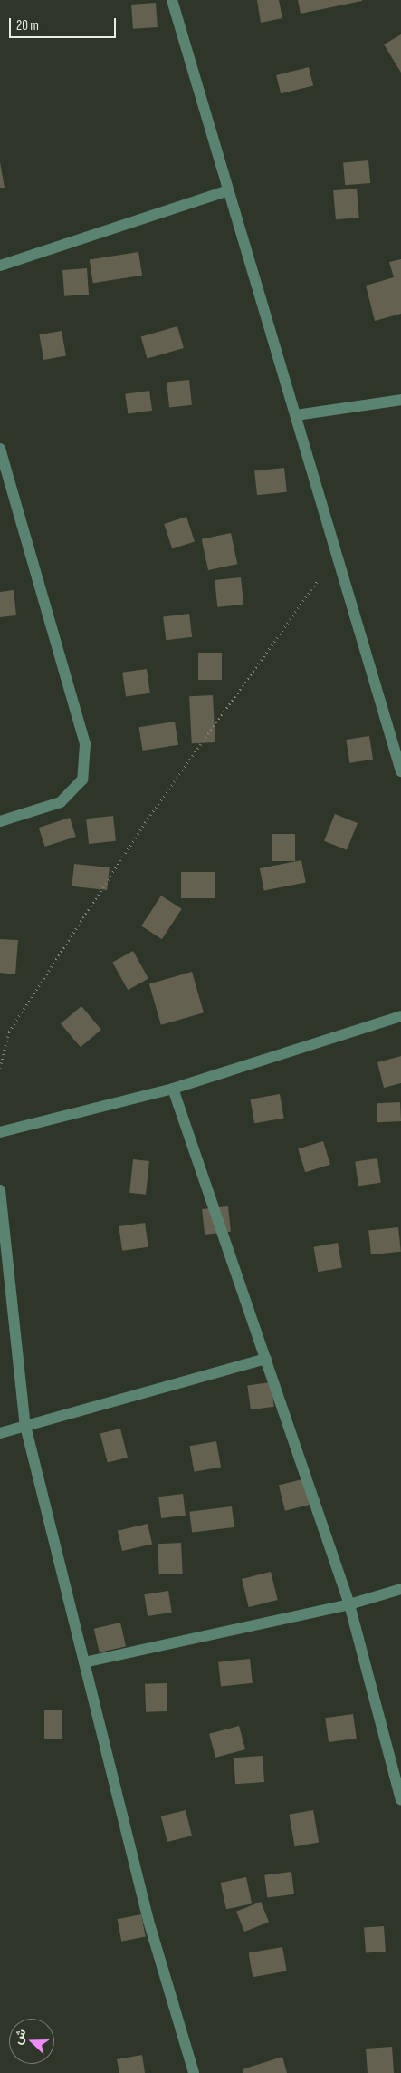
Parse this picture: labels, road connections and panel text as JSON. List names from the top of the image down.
{
  "scale_bar": "20 m",
  "north": "left"
}
